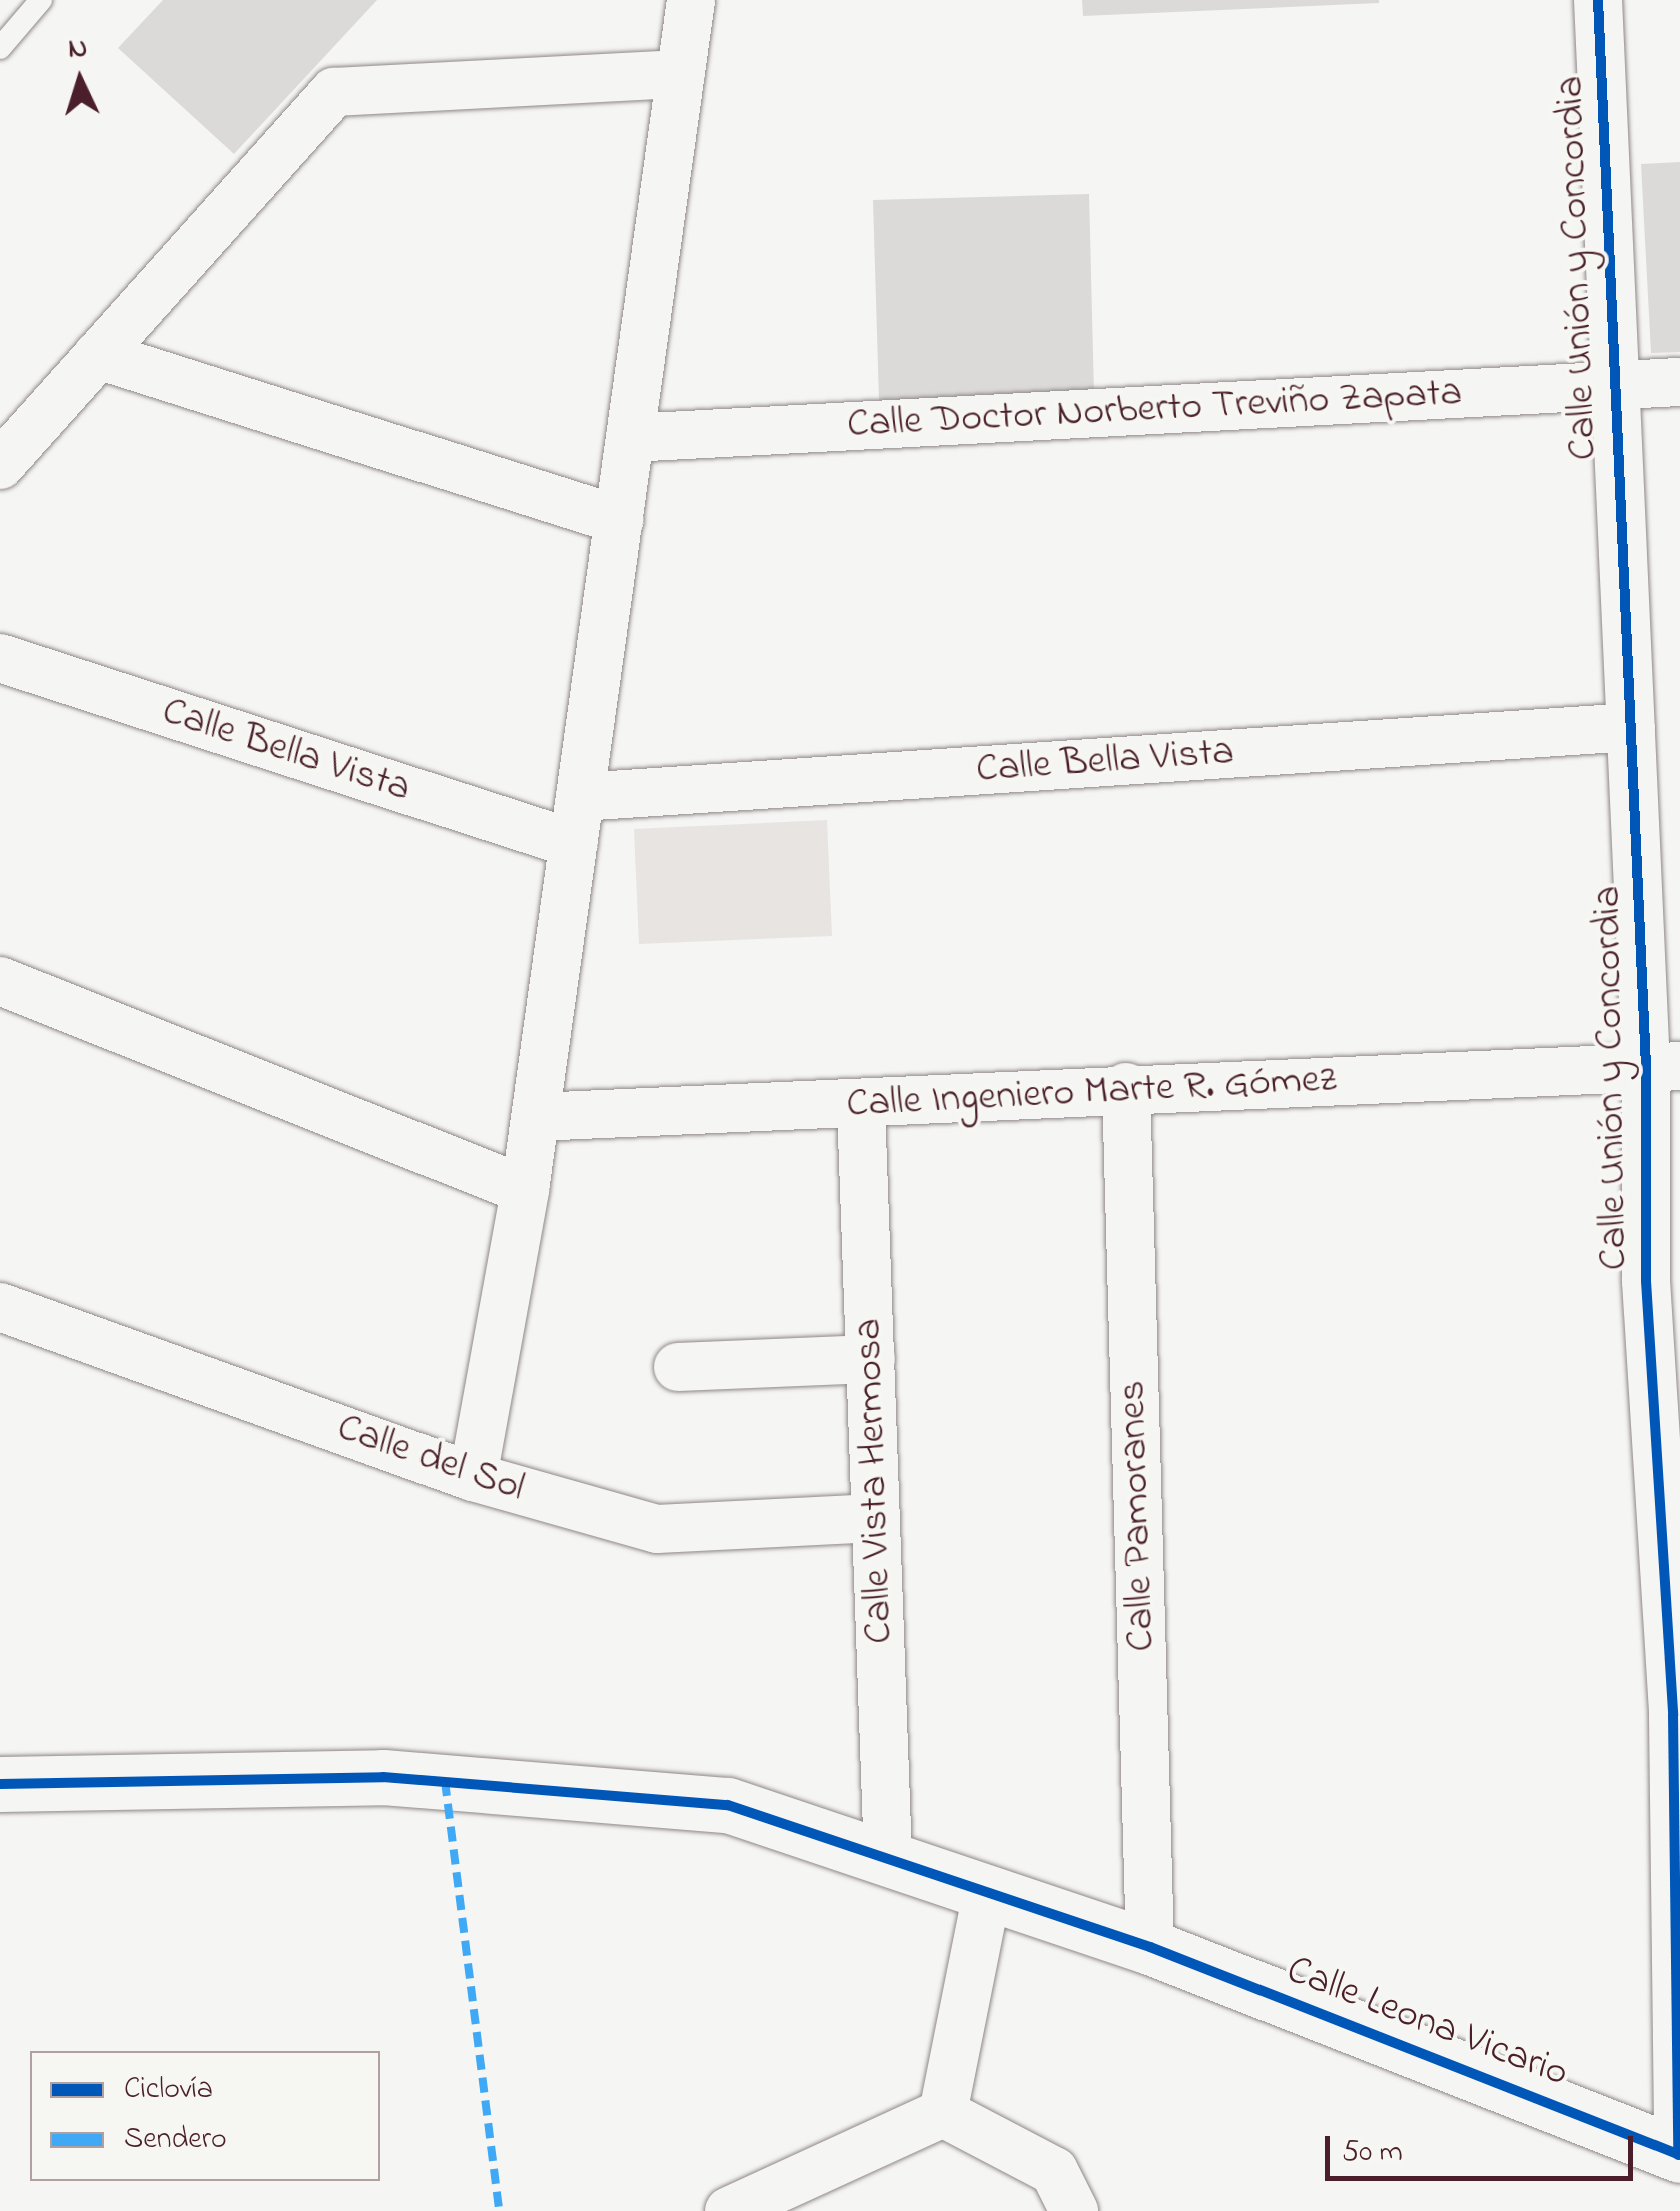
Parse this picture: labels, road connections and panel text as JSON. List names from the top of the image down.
{
  "streets": {
    "street": [
      "Calle Unión y Concordia",
      "Calle Doctor Norberto Treviño Zapata",
      "Calle Bella Vista",
      "Calle Ingeniero Marte R. Gómez",
      "Calle del Sol",
      "Calle Vista Hermosa",
      "Calle Pamoranes",
      "Calle Leona Vicario"
    ]
  },
  "crossings": [
    ["Calle Unión y Concordia", "Calle Doctor Norberto Treviño Zapata"],
    ["Calle Unión y Concordia", "Calle Bella Vista"],
    ["Calle Unión y Concordia", "Calle Ingeniero Marte R. Gómez"],
    ["Calle Unión y Concordia", "Calle Leona Vicario"],
    ["Calle Ingeniero Marte R. Gómez", "Calle Vista Hermosa"],
    ["Calle Ingeniero Marte R. Gómez", "Calle Pamoranes"],
    ["Calle del Sol", "Calle Vista Hermosa"],
    ["Calle Vista Hermosa", "Calle Leona Vicario"],
    ["Calle Pamoranes", "Calle Leona Vicario"]
  ],
  "legend": ["Ciclovía", "Sendero"],
  "scale_bar": "50 m",
  "north": "top"
}
